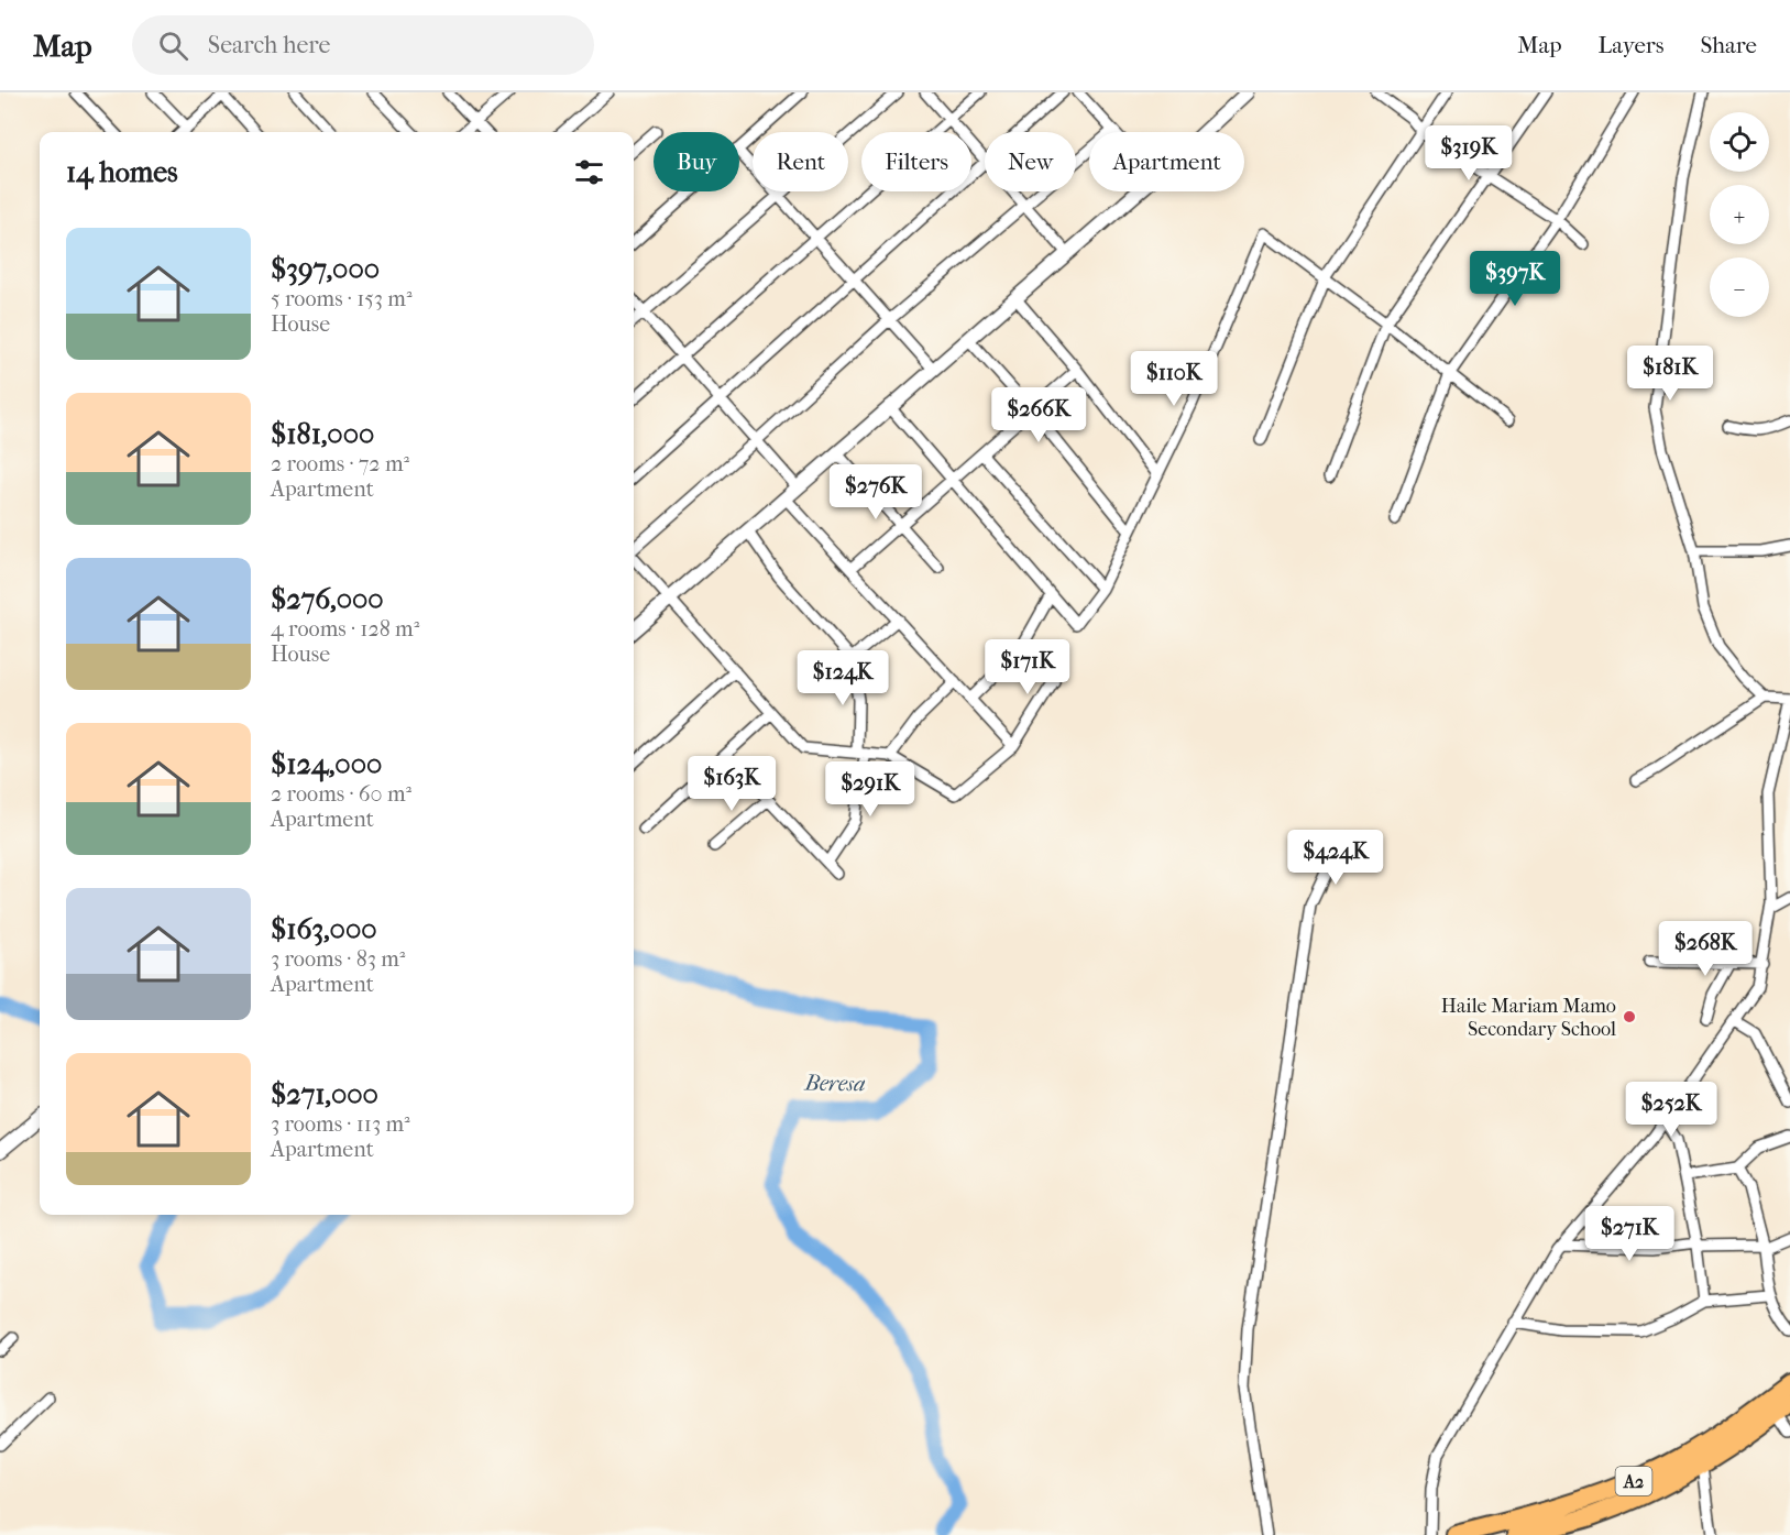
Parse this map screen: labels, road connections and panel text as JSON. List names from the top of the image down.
{
  "streets": {
    "highway": ["A2"]
  },
  "water": ["Beresa"],
  "places": ["Haile Mariam Mamo Secondary School"],
  "page": {
    "header": "Map",
    "search": "Search here",
    "nav": ["Map", "Layers", "Share"],
    "map_buttons": ["+", "−"],
    "price": [
      "$319K",
      "$397K",
      "$181K",
      "$110K",
      "$266K",
      "$276K",
      "$171K",
      "$124K",
      "$163K",
      "$291K",
      "$424K",
      "$268K",
      "$252K",
      "$271K"
    ],
    "chip": [
      "Buy",
      "Rent",
      "Filters",
      "New",
      "Apartment"
    ],
    "heading": "14 homes",
    "list": [
      {
        "name": "$397,000",
        "note": "5 rooms · 153 m² · House"
      },
      {
        "name": "$181,000",
        "note": "2 rooms · 72 m² · Apartment"
      },
      {
        "name": "$276,000",
        "note": "4 rooms · 128 m² · House"
      },
      {
        "name": "$124,000",
        "note": "2 rooms · 60 m² · Apartment"
      },
      {
        "name": "$163,000",
        "note": "3 rooms · 83 m² · Apartment"
      },
      {
        "name": "$271,000",
        "note": "3 rooms · 113 m² · Apartment"
      }
    ]
  }
}
